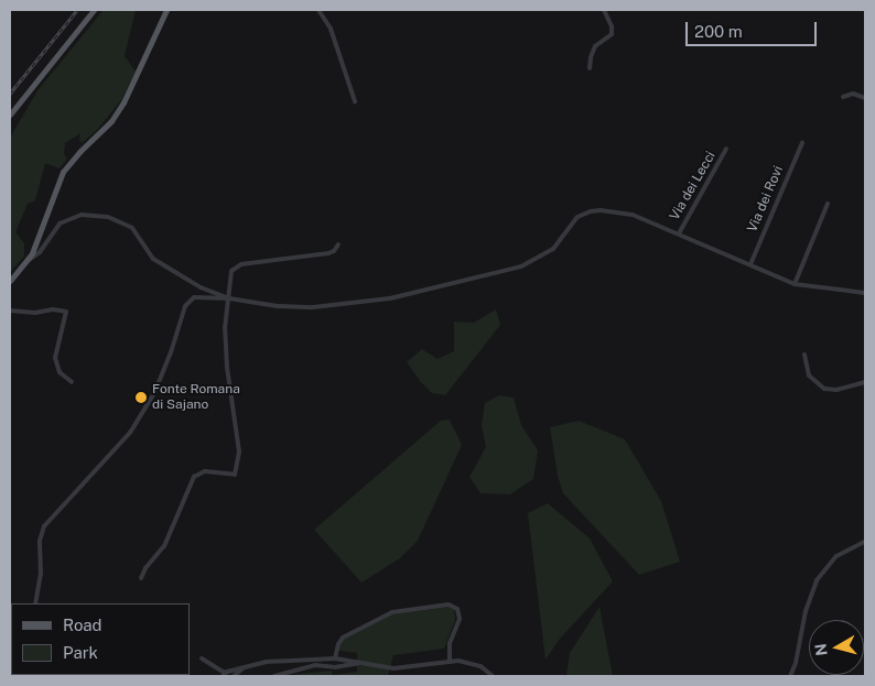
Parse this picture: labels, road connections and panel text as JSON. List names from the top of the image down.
{
  "streets": {
    "street": ["Via dei Lecci", "Via dei Rovi"]
  },
  "places": ["Fonte Romana di Sajano"],
  "legend": ["Road", "Park"],
  "scale_bar": "200 m",
  "north": "left"
}
